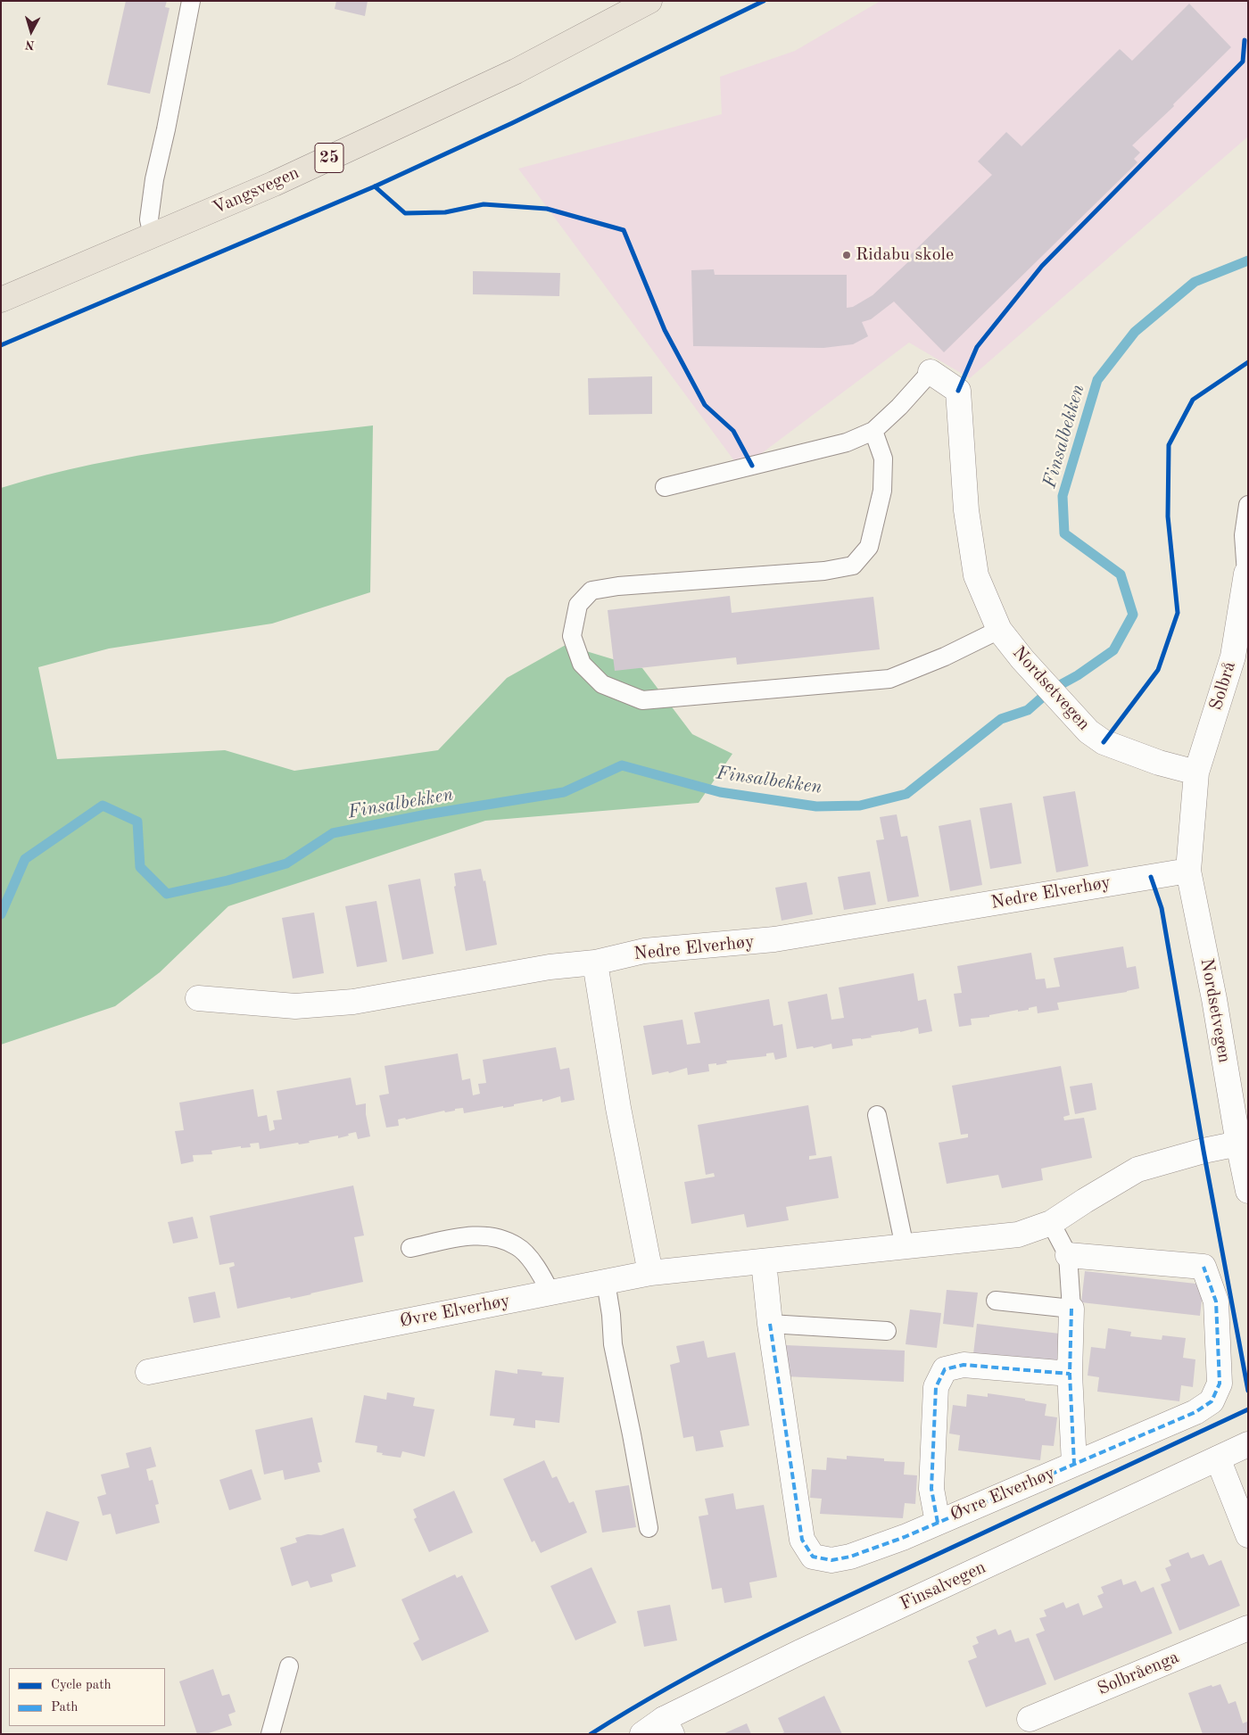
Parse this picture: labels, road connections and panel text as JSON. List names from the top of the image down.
{
  "streets": {
    "highway": ["25", "Vangsvegen"],
    "street": [
      "Solbrå",
      "Nordsetvegen",
      "Nedre Elverhøy",
      "Øvre Elverhøy",
      "Finsalvegen",
      "Solbråenga"
    ]
  },
  "crossings": [
    ["Solbrå", "Nordsetvegen"],
    ["Nordsetvegen", "Nedre Elverhøy"],
    ["Nordsetvegen", "Øvre Elverhøy"]
  ],
  "water": ["Finsalbekken"],
  "places": ["Ridabu skole"],
  "legend": ["Cycle path", "Path"],
  "north": "bottom"
}
